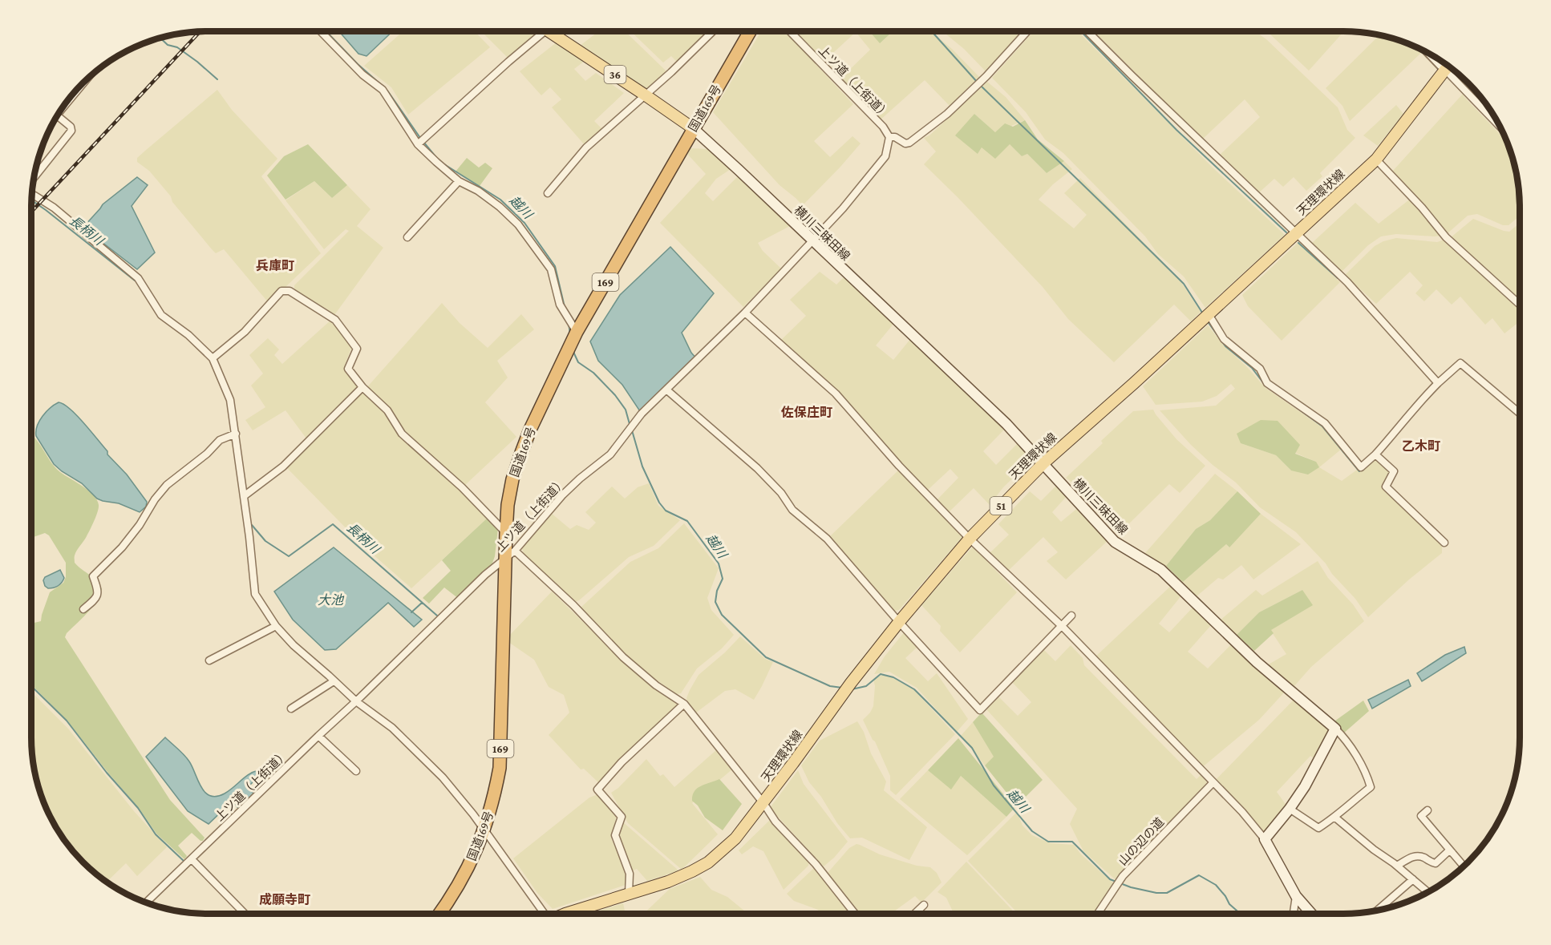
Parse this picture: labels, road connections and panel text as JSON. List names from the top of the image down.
{
  "streets": {
    "highway": ["国道169号", "169"],
    "main road": [
      "36",
      "天理環状線",
      "横川三昧田線",
      "51"
    ],
    "street": ["上ツ道（上街道）", "山の辺の道"]
  },
  "crossings": [
    ["36", "国道169号"],
    ["36", "横川三昧田線"],
    ["上ツ道（上街道）", "国道169号"],
    ["上ツ道（上街道）", "横川三昧田線"],
    ["国道169号", "横川三昧田線"],
    ["天理環状線", "横川三昧田線"]
  ],
  "districts": [
    "兵庫町",
    "佐保庄町",
    "乙木町",
    "成願寺町"
  ],
  "water": ["越川", "長柄川", "大池"]
}
